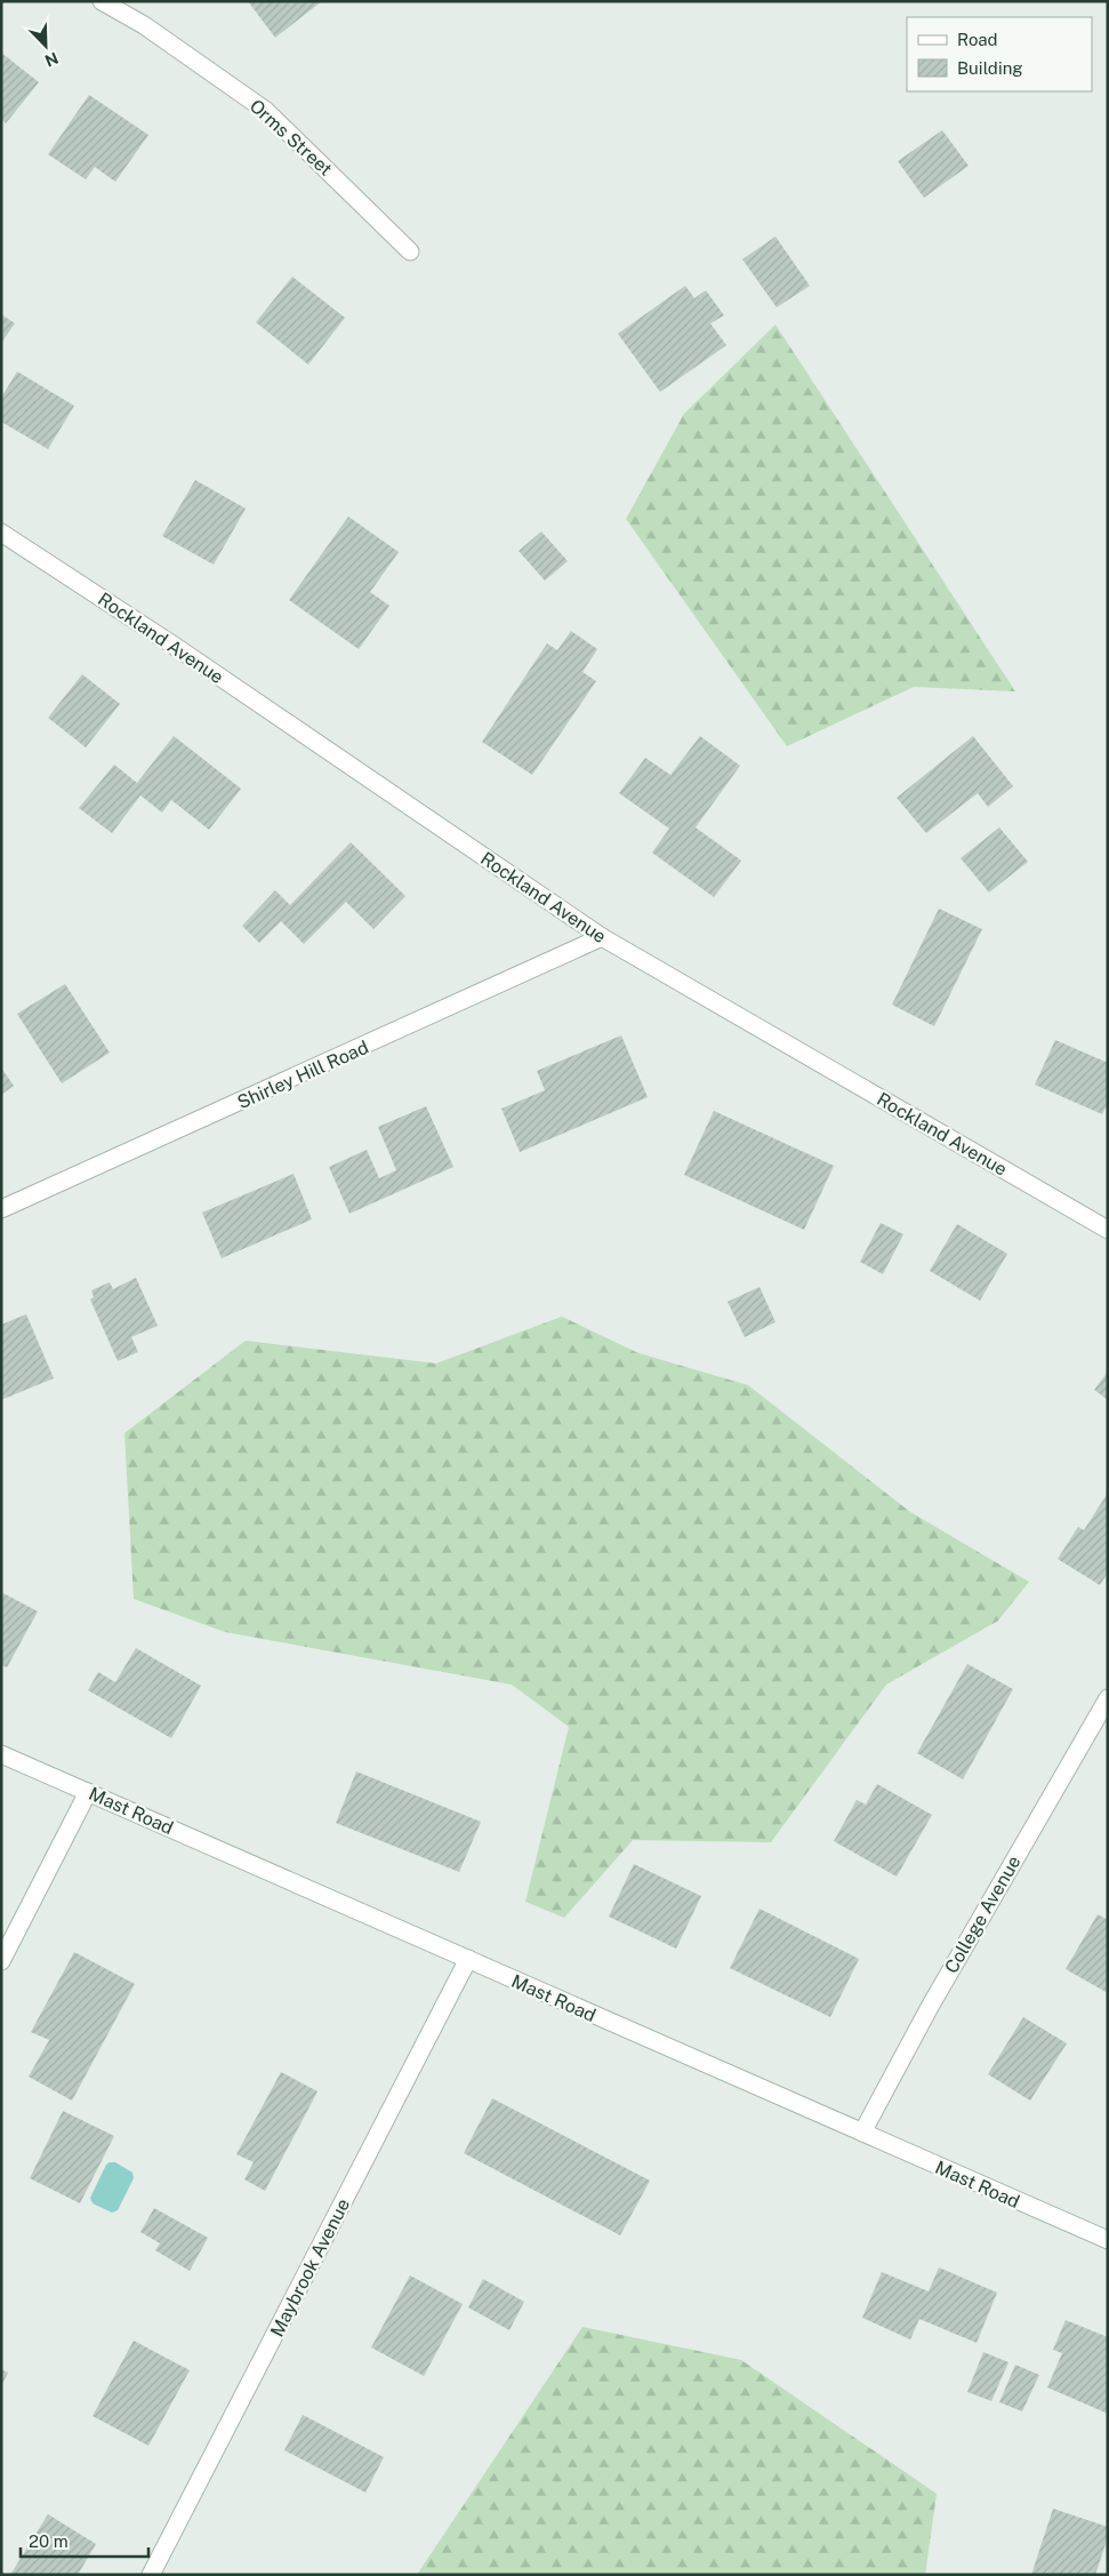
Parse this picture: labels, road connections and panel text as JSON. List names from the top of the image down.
{
  "streets": {
    "street": [
      "Orms Street",
      "Rockland Avenue",
      "Shirley Hill Road",
      "Mast Road",
      "College Avenue",
      "Maybrook Avenue"
    ]
  },
  "crossings": [
    ["Rockland Avenue", "Shirley Hill Road"],
    ["Mast Road", "College Avenue"],
    ["Mast Road", "Maybrook Avenue"]
  ],
  "legend": ["Road", "Building"],
  "scale_bar": "20 m",
  "north": "bottom right"
}
